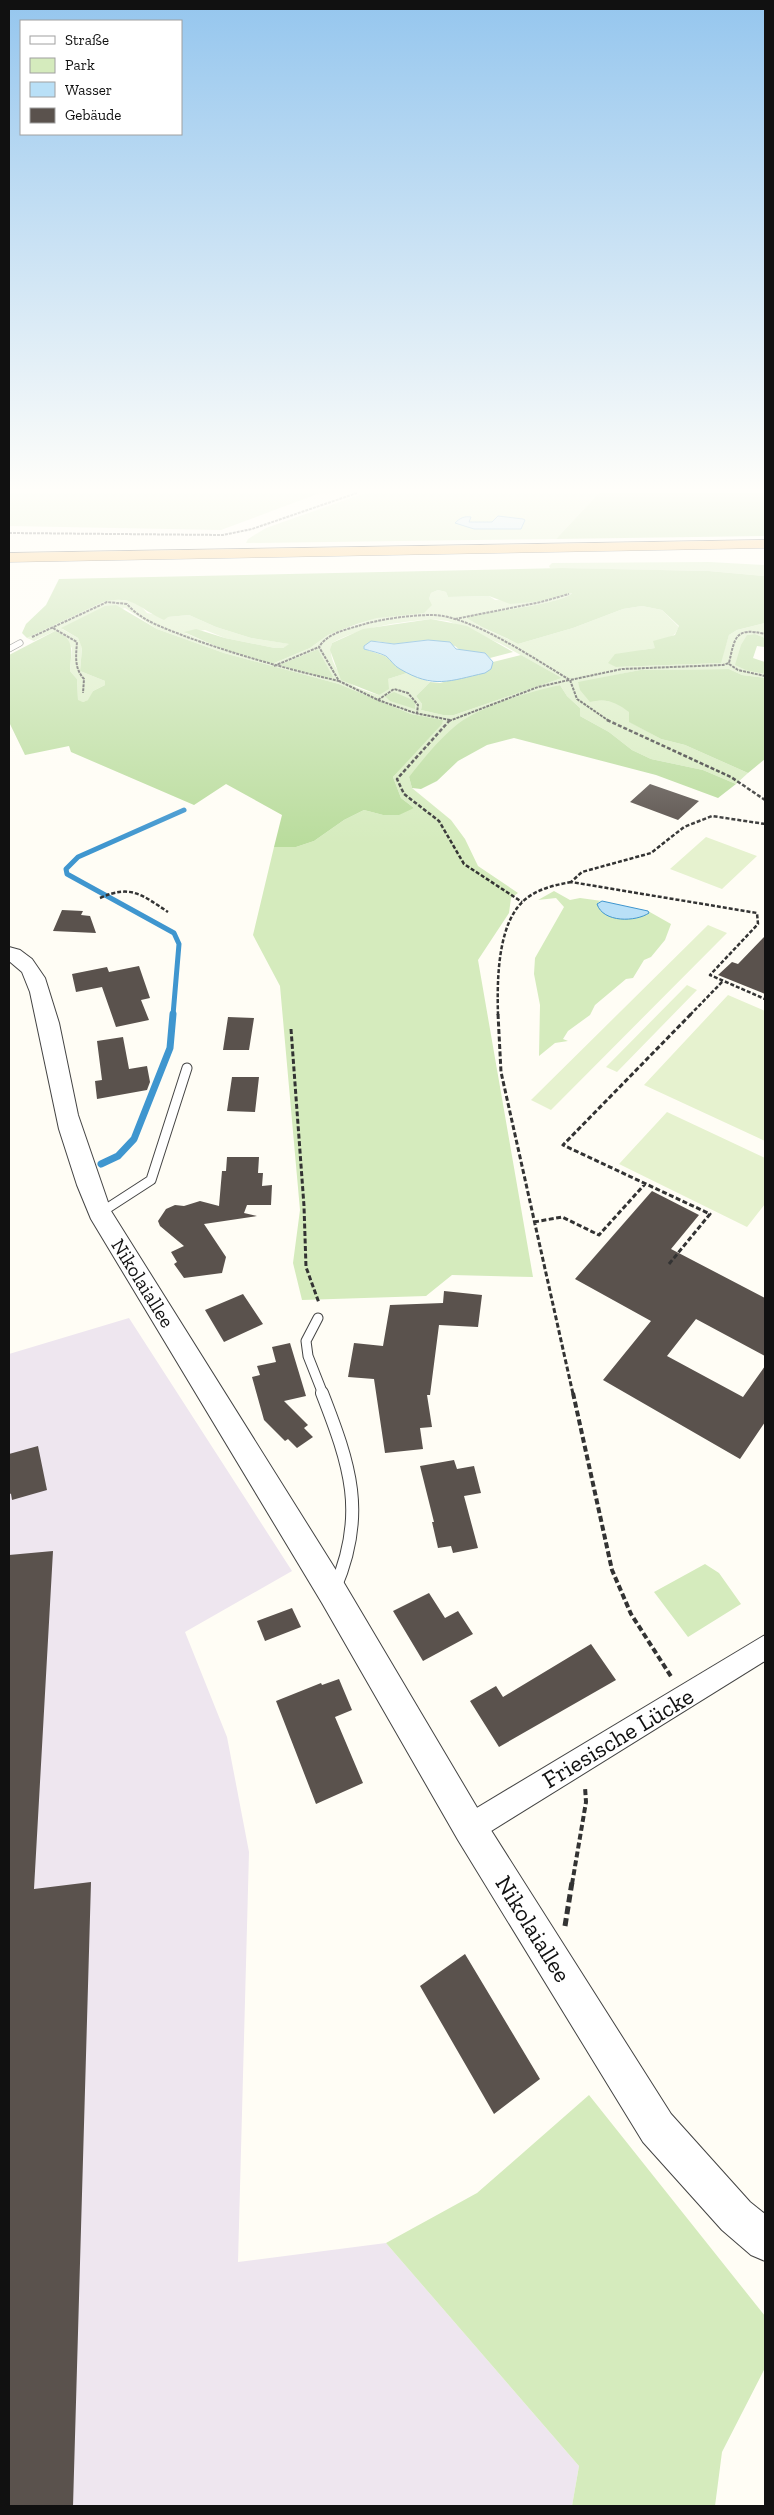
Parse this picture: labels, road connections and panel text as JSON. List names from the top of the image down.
{
  "streets": {
    "street": ["Nikolaiallee", "Friesische Lücke"]
  },
  "crossings": [
    ["Nikolaiallee", "Friesische Lücke"]
  ],
  "legend": [
    "Straße",
    "Park",
    "Wasser",
    "Gebäude"
  ]
}
